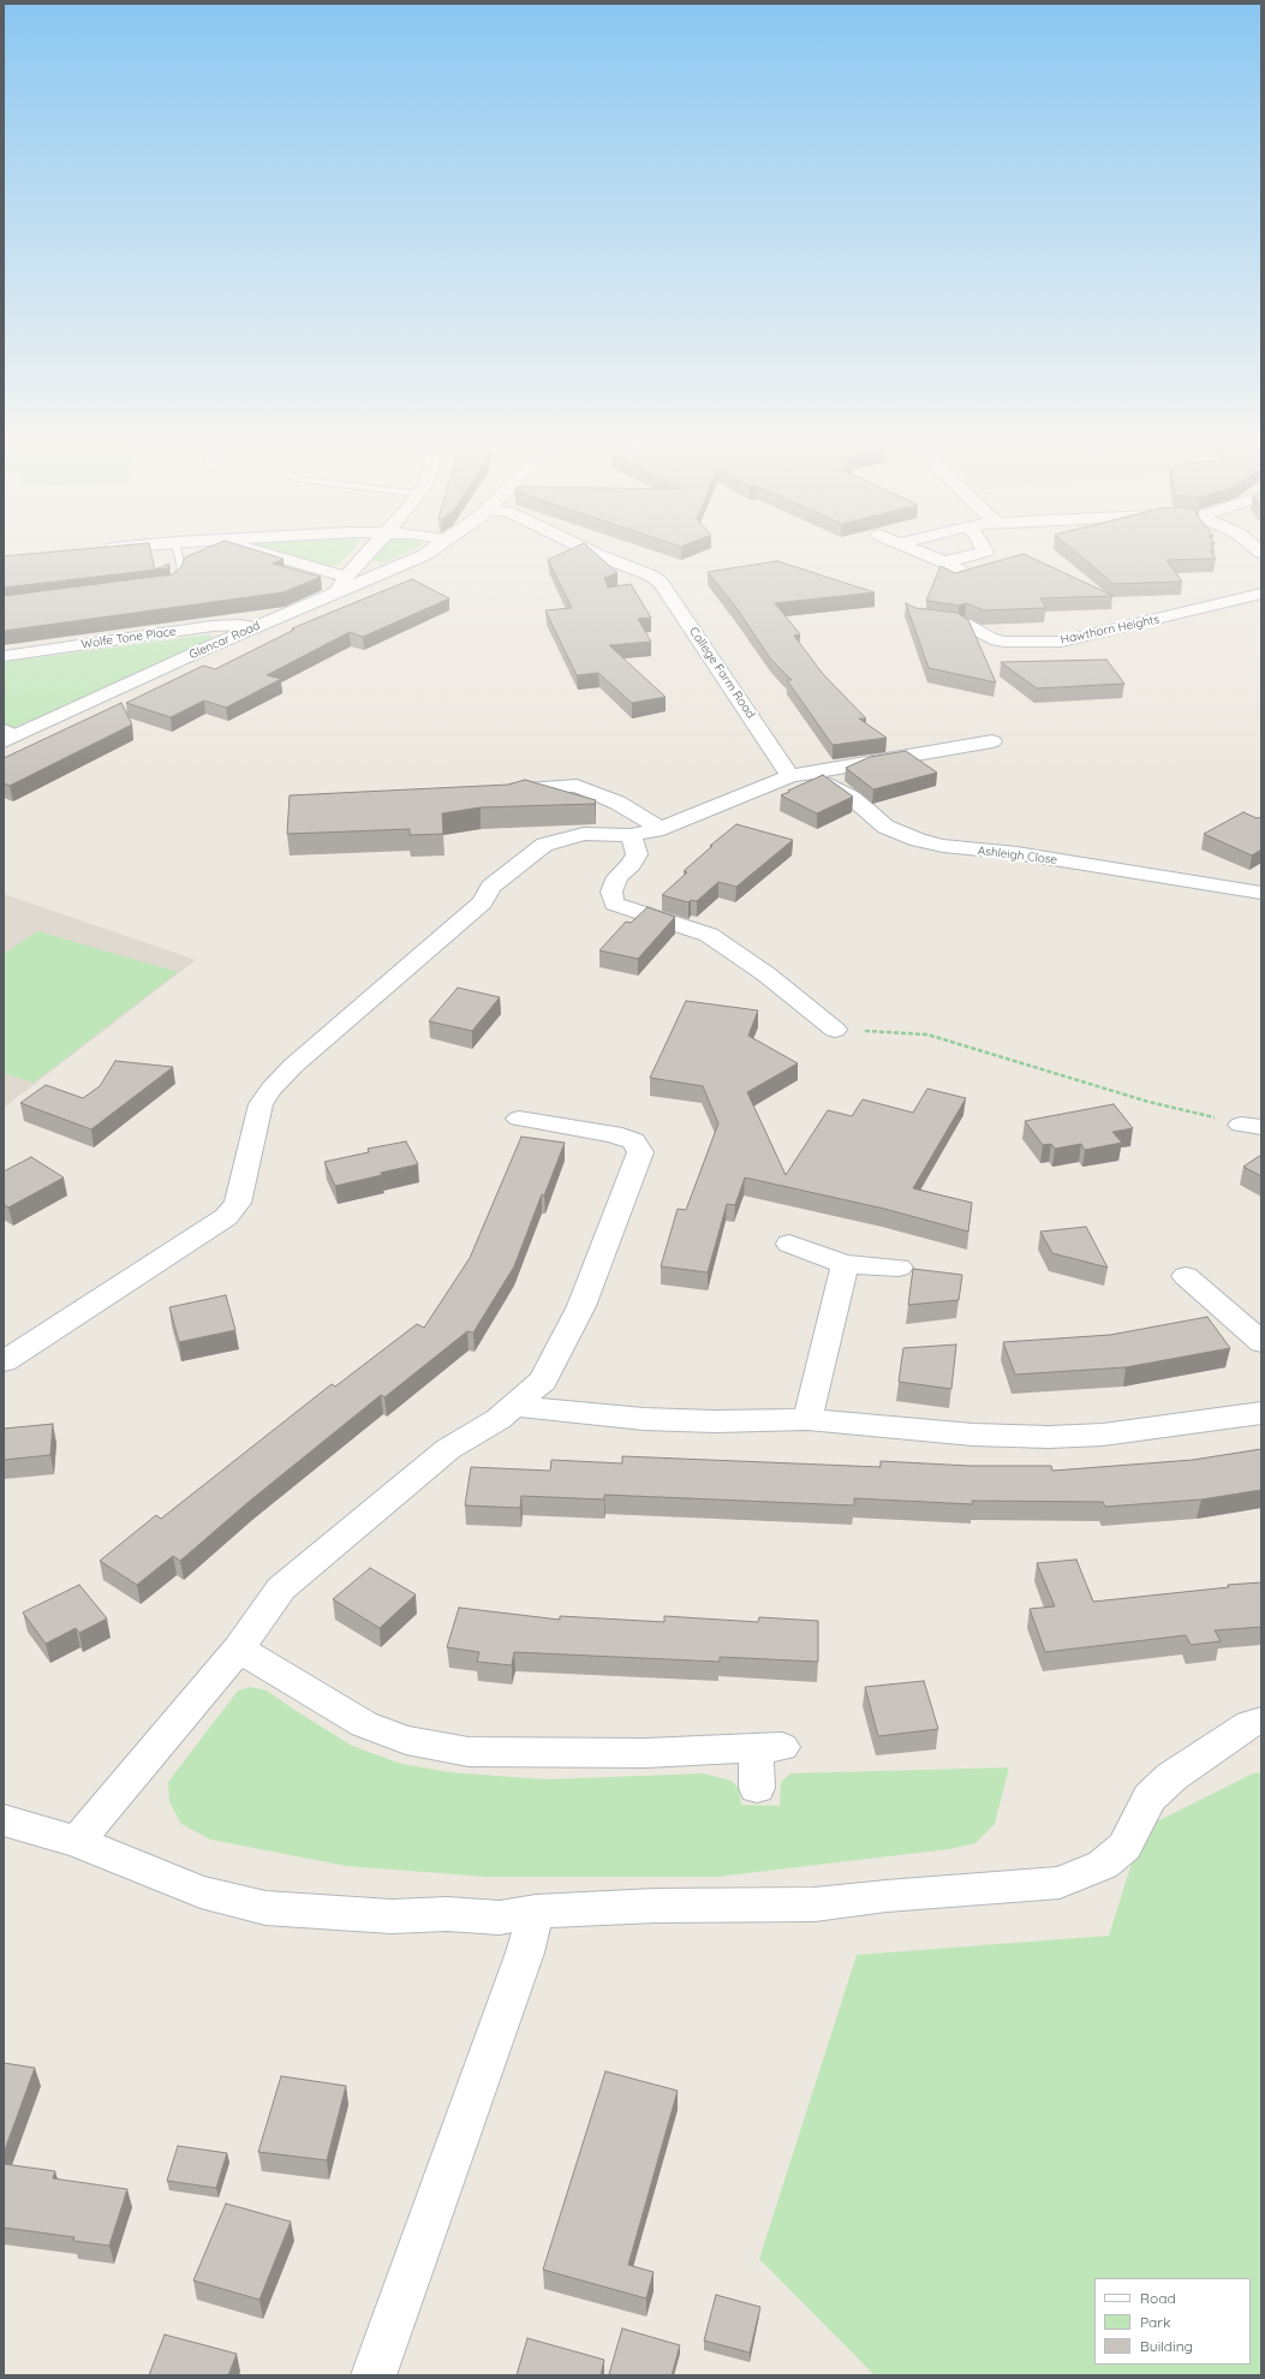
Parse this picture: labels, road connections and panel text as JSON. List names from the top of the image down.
{
  "streets": {
    "street": [
      "Hawthorn Heights",
      "Wolfe Tone Place",
      "Glencar Road",
      "College Farm Road",
      "Ashleigh Close"
    ]
  },
  "crossings": [
    ["Wolfe Tone Place", "Glencar Road"],
    ["College Farm Road", "Ashleigh Close"]
  ],
  "legend": ["Road", "Park", "Building"]
}
